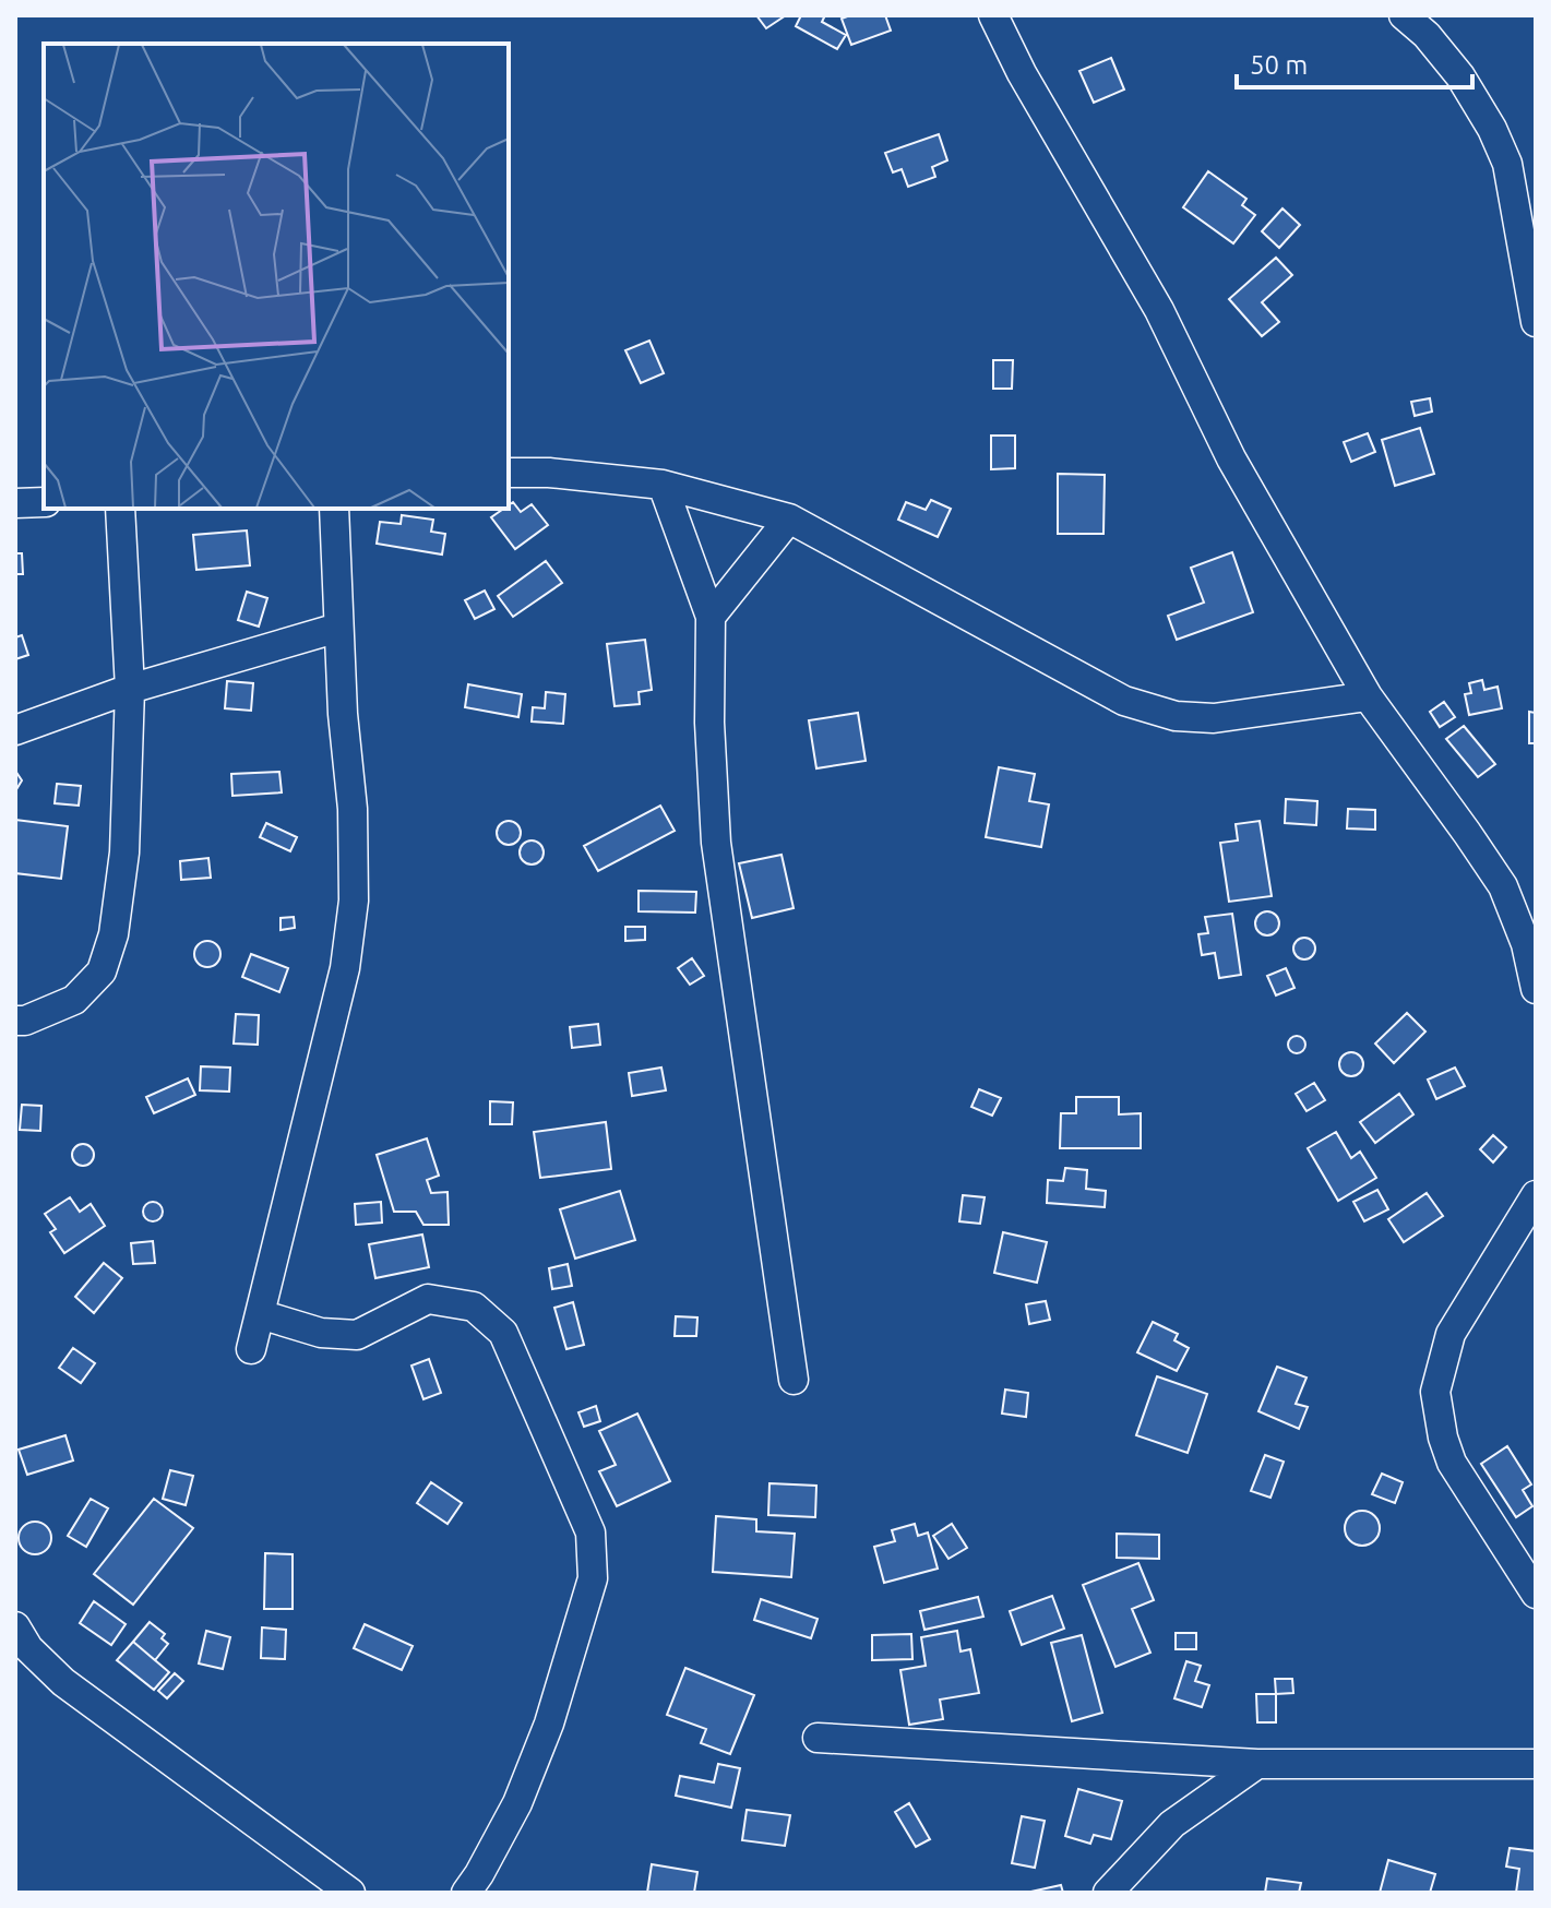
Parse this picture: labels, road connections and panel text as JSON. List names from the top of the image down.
{
  "scale_bar": "50 m"
}
